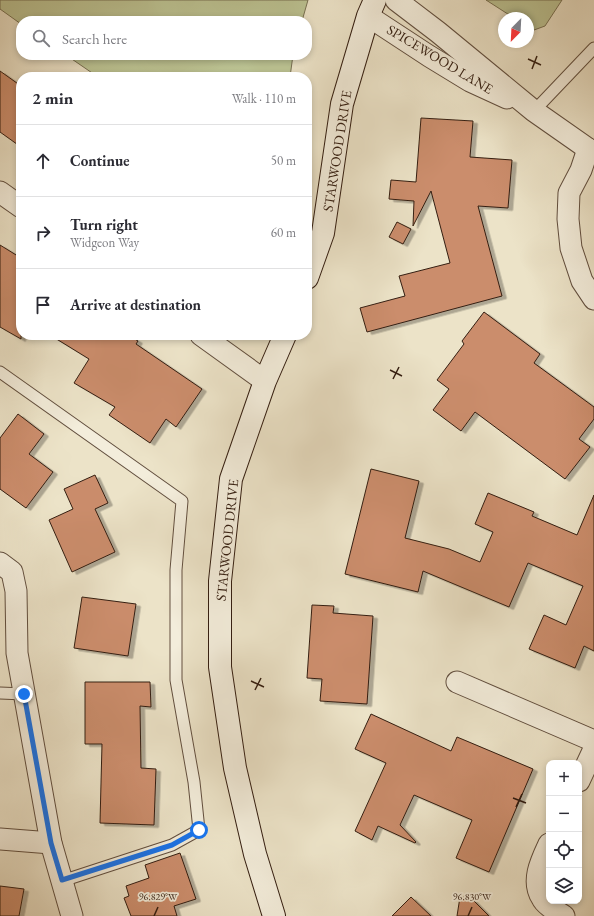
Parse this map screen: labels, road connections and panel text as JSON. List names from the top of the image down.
{
  "streets": {
    "street": ["SPICEWOOD LANE", "STARWOOD DRIVE"]
  },
  "crossings": [
    ["SPICEWOOD LANE", "STARWOOD DRIVE"]
  ],
  "north": "bottom left",
  "page": {
    "search": "Search here",
    "heading": ["2 min", "Walk · 110 m"],
    "list": [
      ["Continue", "50 m"],
      ["Turn right", "Widgeon Way", "60 m"],
      "Arrive at destination"
    ],
    "map_buttons": ["+", "−"]
  },
  "coordinates": ["96.829°W", "96.830°W"]
}
